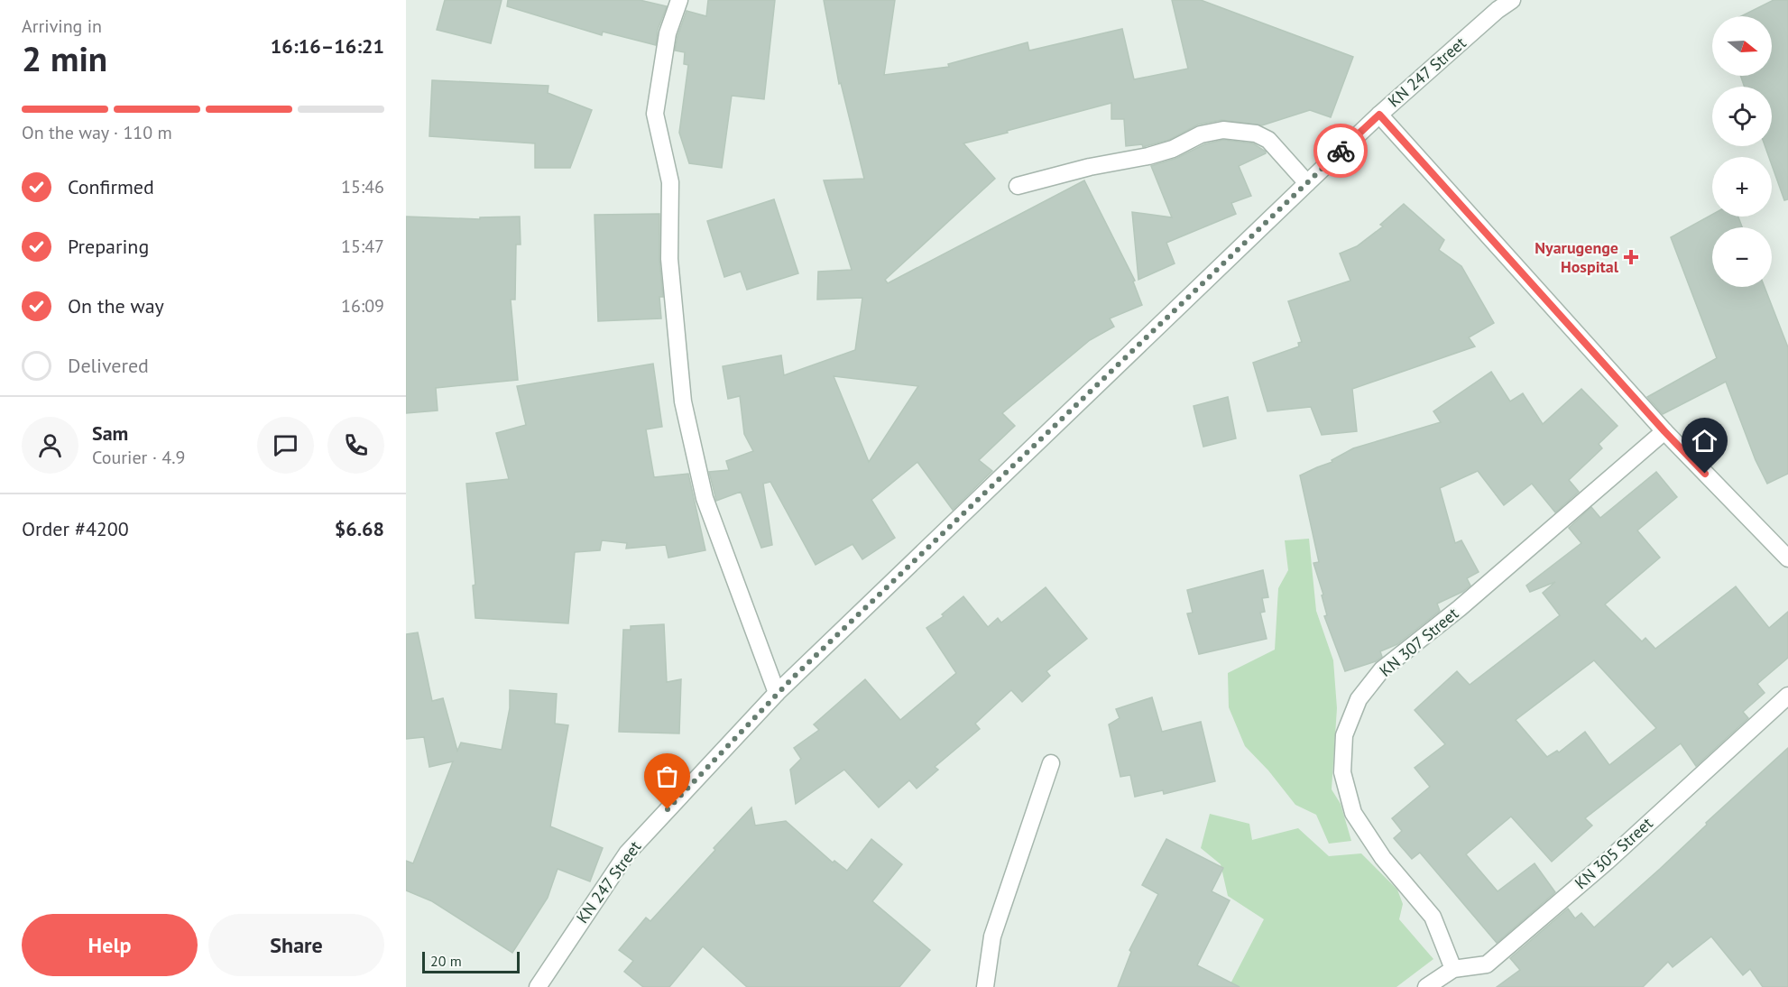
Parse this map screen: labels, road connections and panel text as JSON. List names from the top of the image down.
{
  "streets": {
    "street": ["KN 247 Street", "KN 307 Street", "KN 305 Street"]
  },
  "crossings": [
    ["KN 307 Street", "KN 305 Street"]
  ],
  "places": {
    "health": ["Nyarugenge Hospital"]
  },
  "scale_bar": "20 m",
  "north": "right",
  "page": {
    "heading": ["2 min", "Arriving in", "16:16–16:21"],
    "panel": [
      "Sam",
      "Courier · 4.9",
      "Order #4200",
      "$6.68"
    ],
    "map_buttons": ["+", "−"],
    "bar": "On the way · 110 m",
    "list": [
      ["Confirmed", "15:46"],
      ["Preparing", "15:47"],
      ["On the way", "16:09"],
      "Delivered"
    ],
    "buttons": ["Help", "Share"],
    "scale": "20 m"
  }
}
